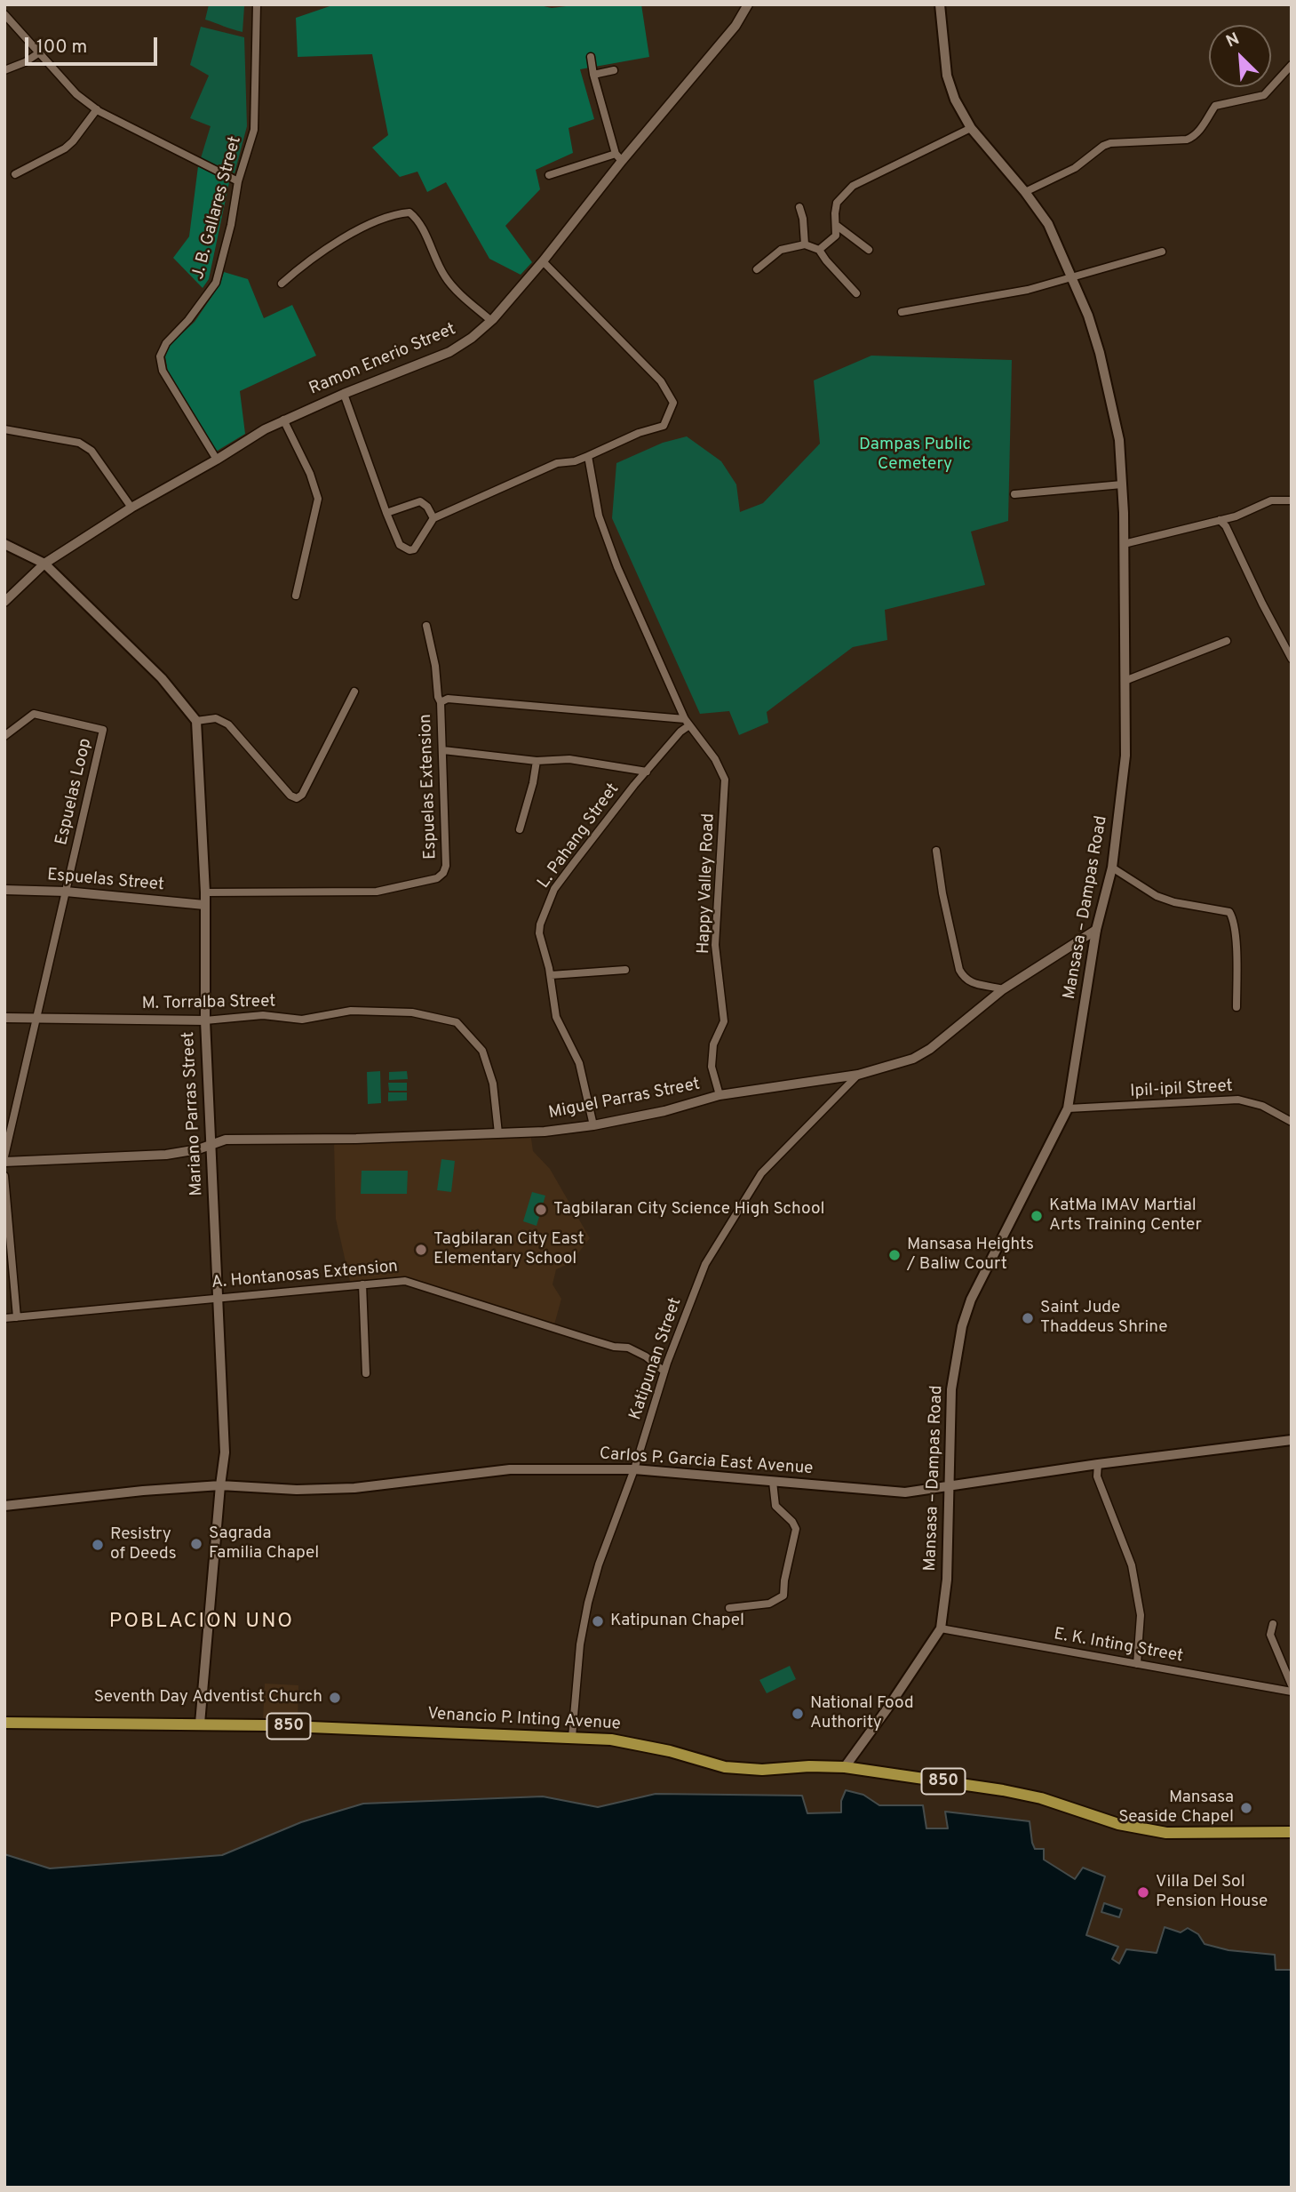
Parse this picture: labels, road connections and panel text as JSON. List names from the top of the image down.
{
  "streets": {
    "main road": [
      "Mansasa – Dampas Road",
      "Mariano Parras Street",
      "Carlos P. Garcia East Avenue",
      "Venancio P. Inting Avenue",
      "850"
    ],
    "street": [
      "J. B. Gallares Street",
      "Ramon Enerio Street",
      "Espuelas Extension",
      "Espuelas Loop",
      "L. Pahang Street",
      "Espuelas Street",
      "Happy Valley Road",
      "M. Torralba Street",
      "Ipil-ipil Street",
      "Miguel Parras Street",
      "A. Hontanosas Extension",
      "Katipunan Street",
      "E. K. Inting Street"
    ]
  },
  "crossings": [
    ["J. B. Gallares Street", "Ramon Enerio Street"],
    ["Espuelas Extension", "L. Pahang Street"],
    ["Espuelas Extension", "Happy Valley Road"],
    ["Espuelas Extension", "Mariano Parras Street"],
    ["Espuelas Loop", "Espuelas Street"],
    ["L. Pahang Street", "Happy Valley Road"],
    ["L. Pahang Street", "Miguel Parras Street"],
    ["Espuelas Street", "Mariano Parras Street"],
    ["Happy Valley Road", "Miguel Parras Street"],
    ["Mansasa – Dampas Road", "Ipil-ipil Street"],
    ["Mansasa – Dampas Road", "Miguel Parras Street"],
    ["Mansasa – Dampas Road", "Carlos P. Garcia East Avenue"],
    ["Mansasa – Dampas Road", "E. K. Inting Street"],
    ["Mansasa – Dampas Road", "Venancio P. Inting Avenue"],
    ["M. Torralba Street", "Miguel Parras Street"],
    ["M. Torralba Street", "Mariano Parras Street"],
    ["Miguel Parras Street", "Mariano Parras Street"],
    ["Miguel Parras Street", "Katipunan Street"],
    ["Mariano Parras Street", "A. Hontanosas Extension"],
    ["Mariano Parras Street", "Carlos P. Garcia East Avenue"],
    ["Mariano Parras Street", "Venancio P. Inting Avenue"],
    ["A. Hontanosas Extension", "Katipunan Street"],
    ["Katipunan Street", "Carlos P. Garcia East Avenue"],
    ["Katipunan Street", "Venancio P. Inting Avenue"]
  ],
  "districts": ["POBLACION UNO"],
  "parks": ["Dampas Public Cemetery"],
  "places": [
    "Tagbilaran City Science High School",
    "KatMa IMAV Martial Arts Training Center",
    "Tagbilaran City East Elementary School",
    "Mansasa Heights / Baliw Court",
    "Saint Jude Thaddeus Shrine",
    "Sagrada Familia Chapel",
    "Resistry of Deeds",
    "Katipunan Chapel",
    "Seventh Day Adventist Church",
    "National Food Authority",
    "Mansasa Seaside Chapel",
    "Villa Del Sol Pension House"
  ],
  "scale_bar": "100 m",
  "north": "top left"
}
